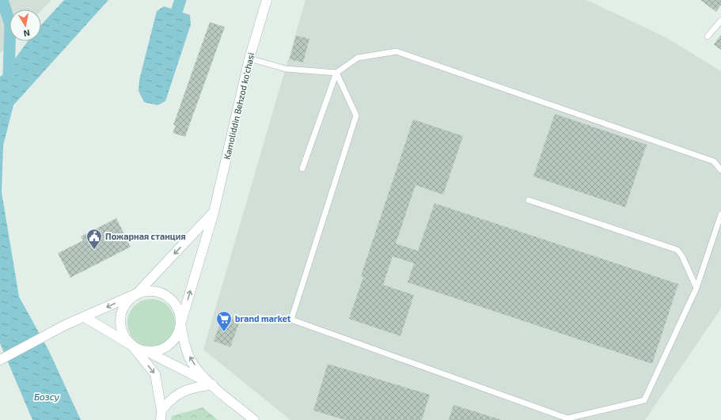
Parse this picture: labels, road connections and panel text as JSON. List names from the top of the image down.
{
  "streets": {
    "main road": ["Kamoliddin Behzod ko'chasi"]
  },
  "water": ["Бозсу"],
  "places": {
    "public building": ["Пожарная станция"],
    "supermarket": ["brand market"]
  },
  "north": "bottom"
}
